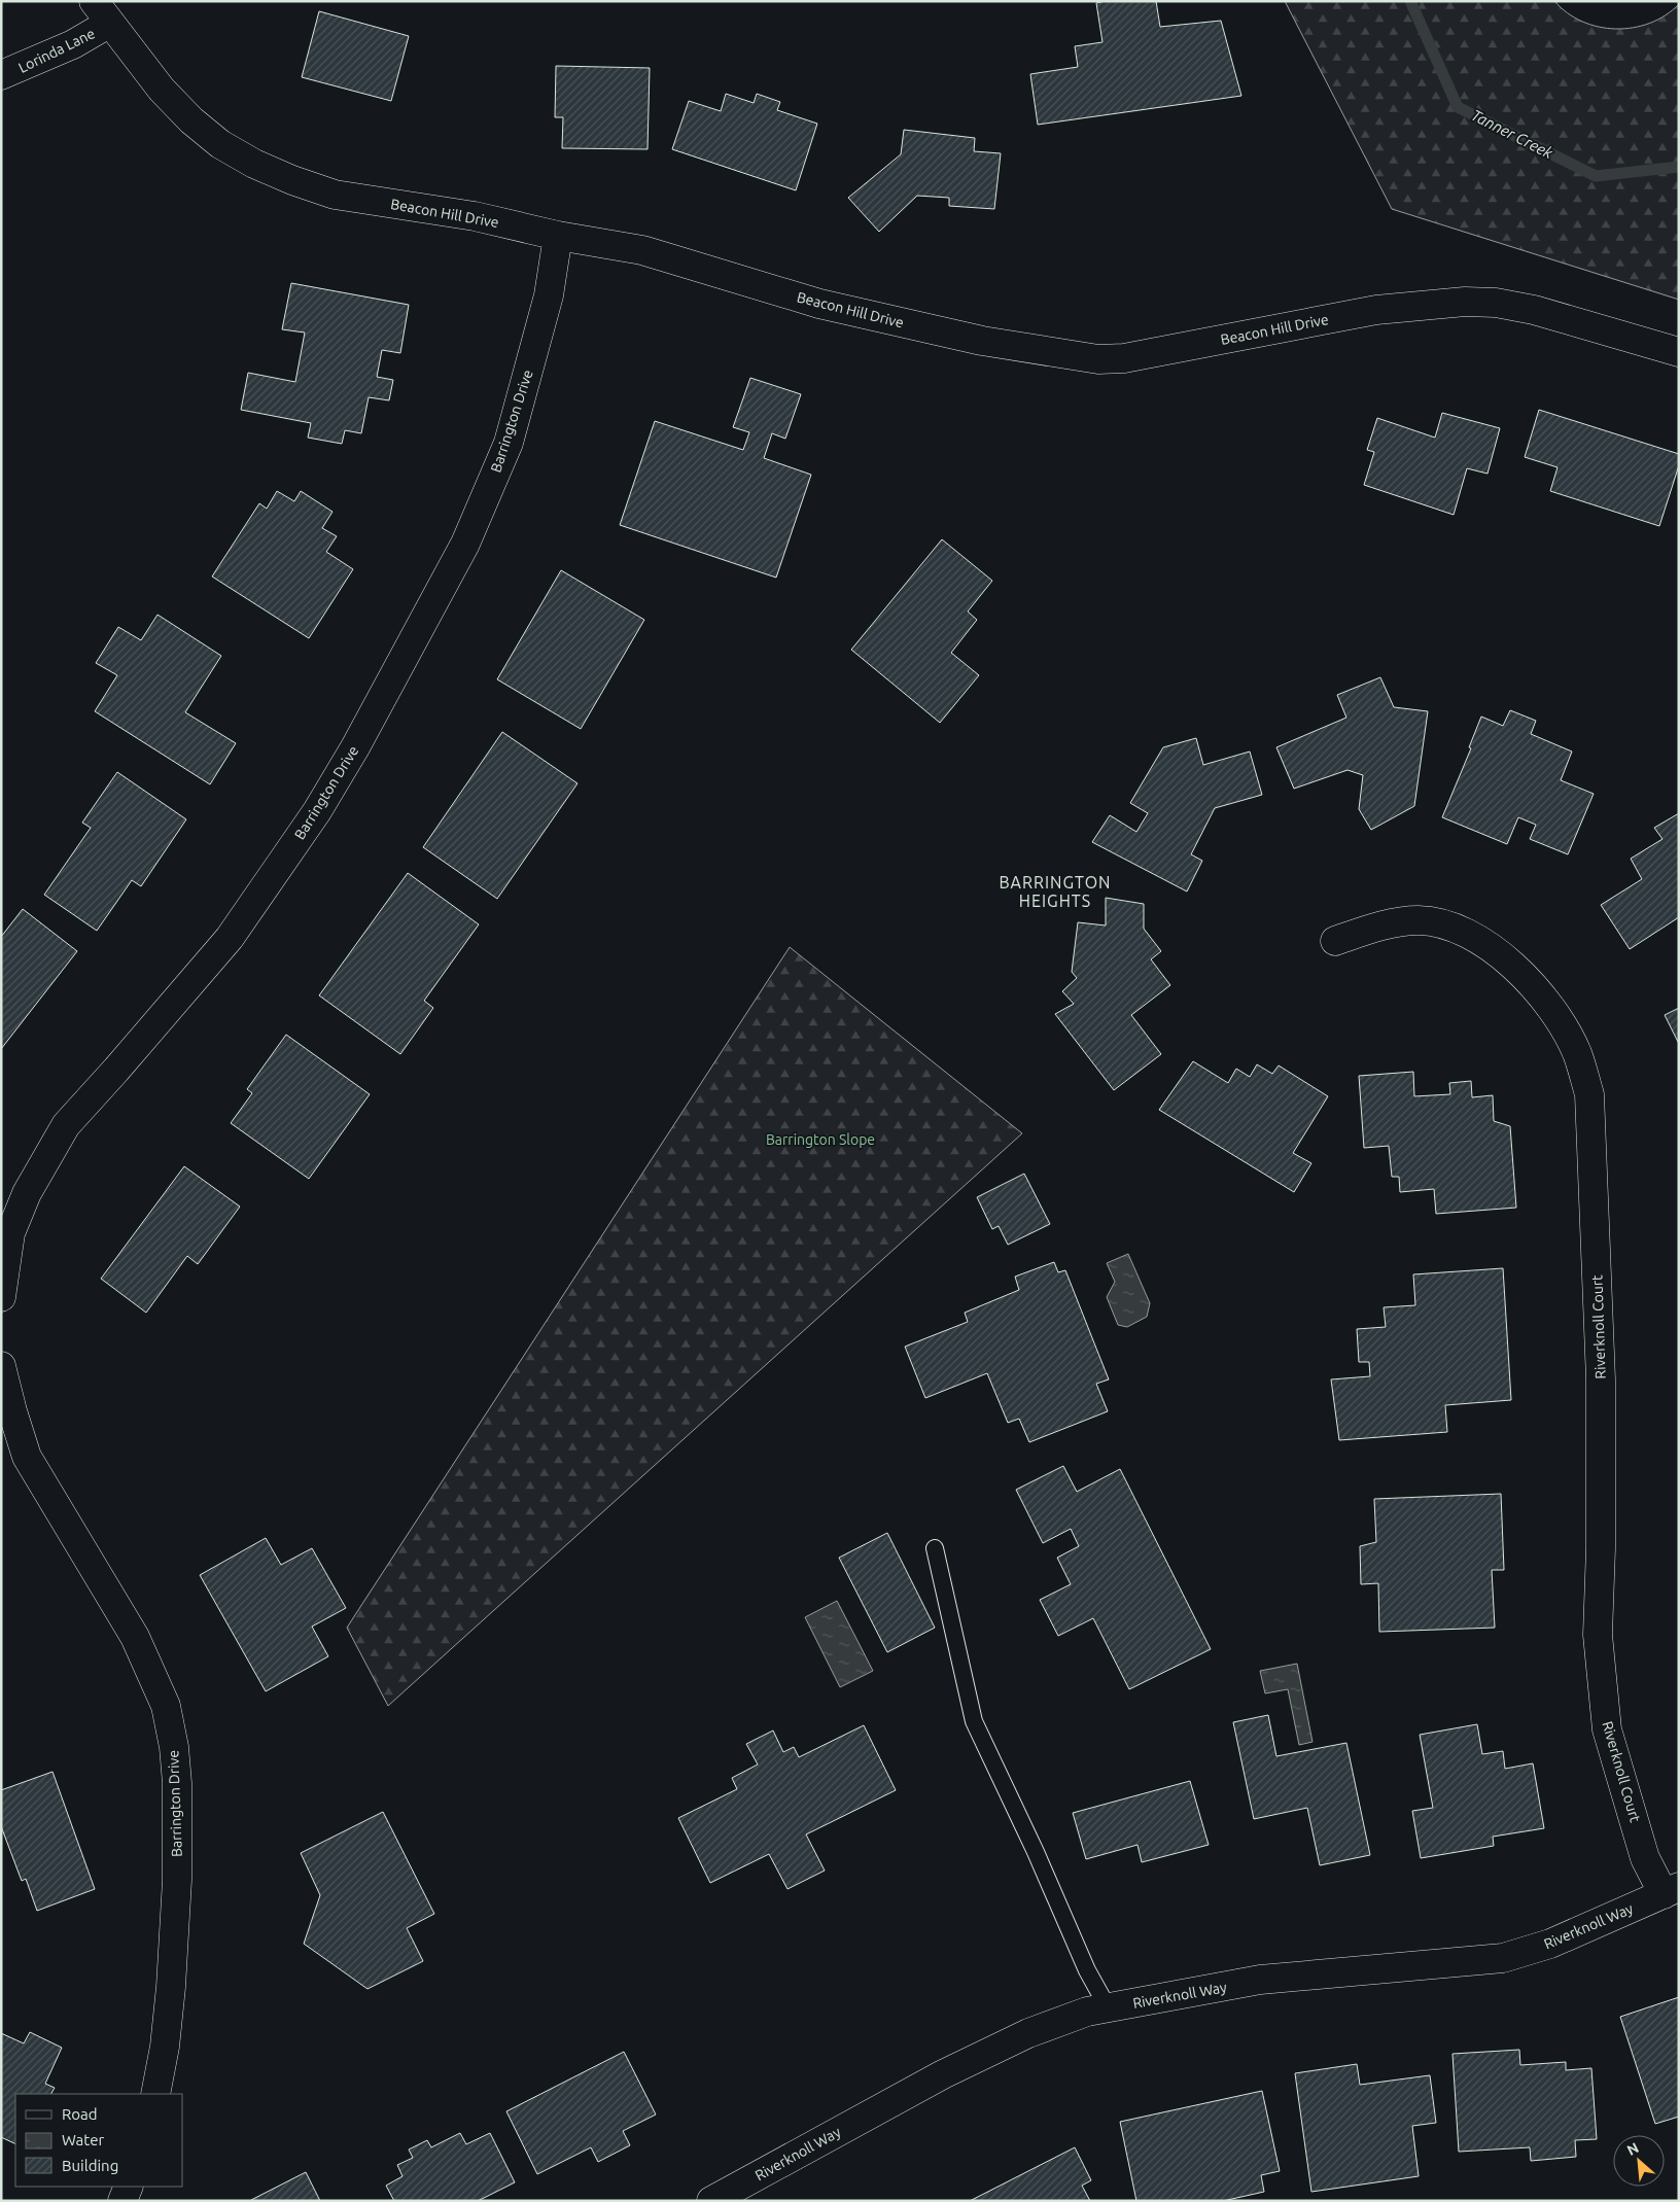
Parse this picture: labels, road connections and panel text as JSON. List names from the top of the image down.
{
  "streets": {
    "street": [
      "Lorinda Lane",
      "Beacon Hill Drive",
      "Barrington Drive",
      "Riverknoll Court",
      "Riverknoll Way"
    ]
  },
  "crossings": [
    ["Lorinda Lane", "Beacon Hill Drive"],
    ["Beacon Hill Drive", "Barrington Drive"],
    ["Riverknoll Court", "Riverknoll Way"]
  ],
  "districts": ["BARRINGTON HEIGHTS"],
  "water": ["Tanner Creek"],
  "parks": ["Barrington Slope"],
  "legend": ["Road", "Water", "Building"],
  "north": "top left"
}
